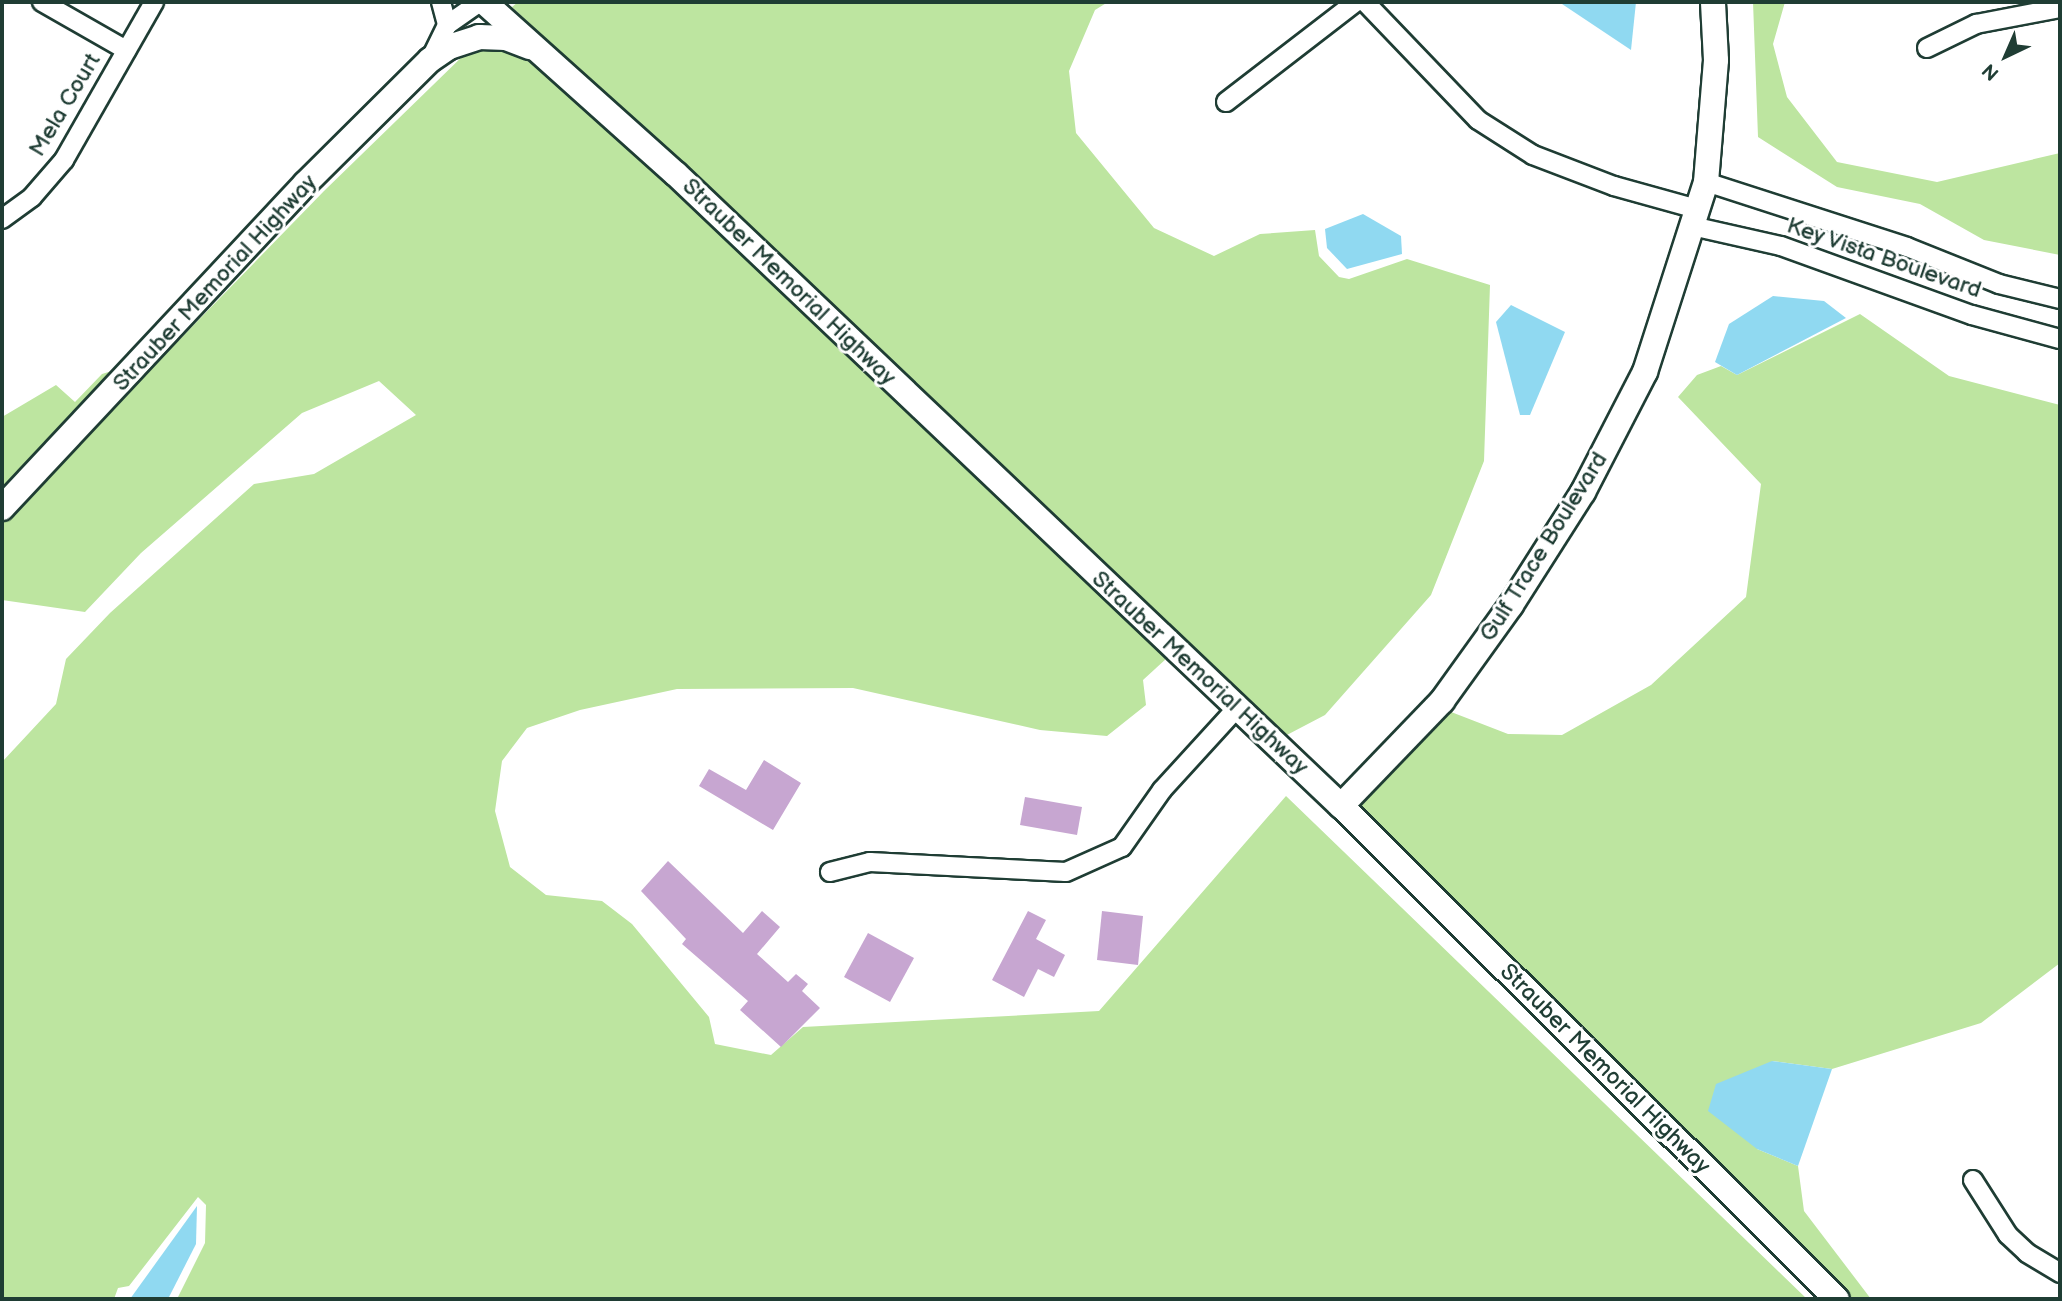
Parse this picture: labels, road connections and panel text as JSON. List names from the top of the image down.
{
  "streets": {
    "street": [
      "Mela Court",
      "Key Vista Boulevard",
      "Strauber Memorial Highway",
      "Gulf Trace Boulevard"
    ]
  },
  "crossings": [
    ["Key Vista Boulevard", "Gulf Trace Boulevard"],
    ["Strauber Memorial Highway", "Gulf Trace Boulevard"]
  ],
  "north": "bottom left"
}
